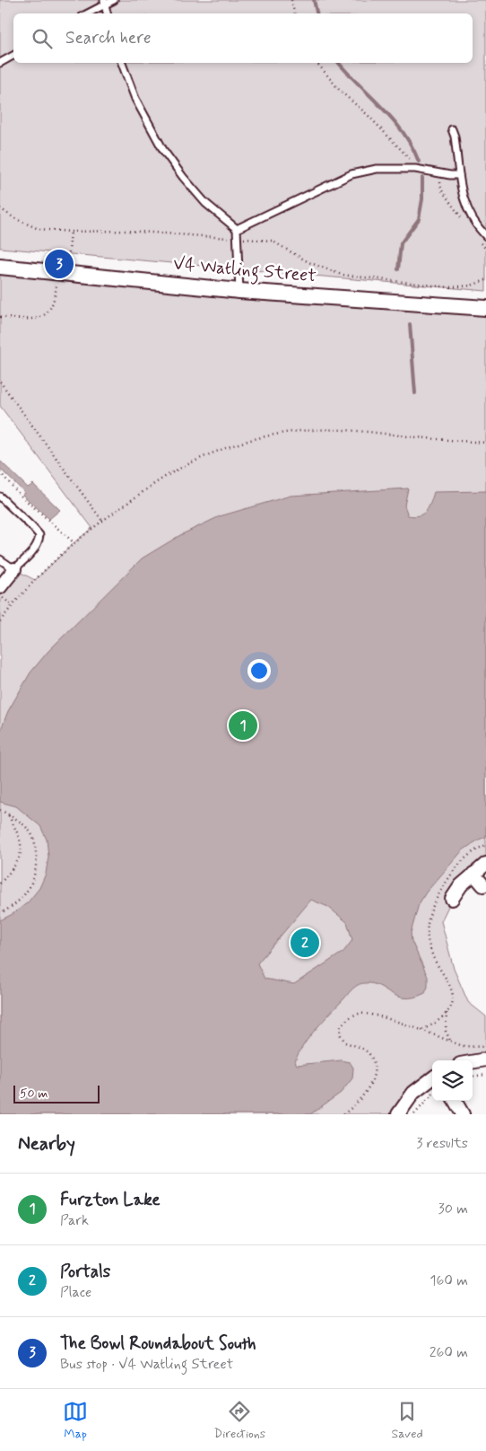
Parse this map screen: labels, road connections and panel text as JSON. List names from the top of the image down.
{
  "streets": {
    "street": ["V4 Watling Street"]
  },
  "scale_bar": "50 m",
  "page": {
    "search": "Search here",
    "pins": ["3", "1", "2"],
    "scale": "50 m",
    "heading": ["Nearby", "3 results"],
    "list": [
      {
        "mark": "1",
        "name": "Furzton Lake",
        "note": "Park",
        "value": "30 m"
      },
      {
        "mark": "2",
        "name": "Portals",
        "note": "Place",
        "value": "160 m"
      },
      {
        "mark": "3",
        "name": "The Bowl Roundabout South",
        "note": "Bus stop · V4 Watling Street",
        "value": "260 m"
      }
    ],
    "nav": ["Map", "Directions", "Saved"]
  }
}
